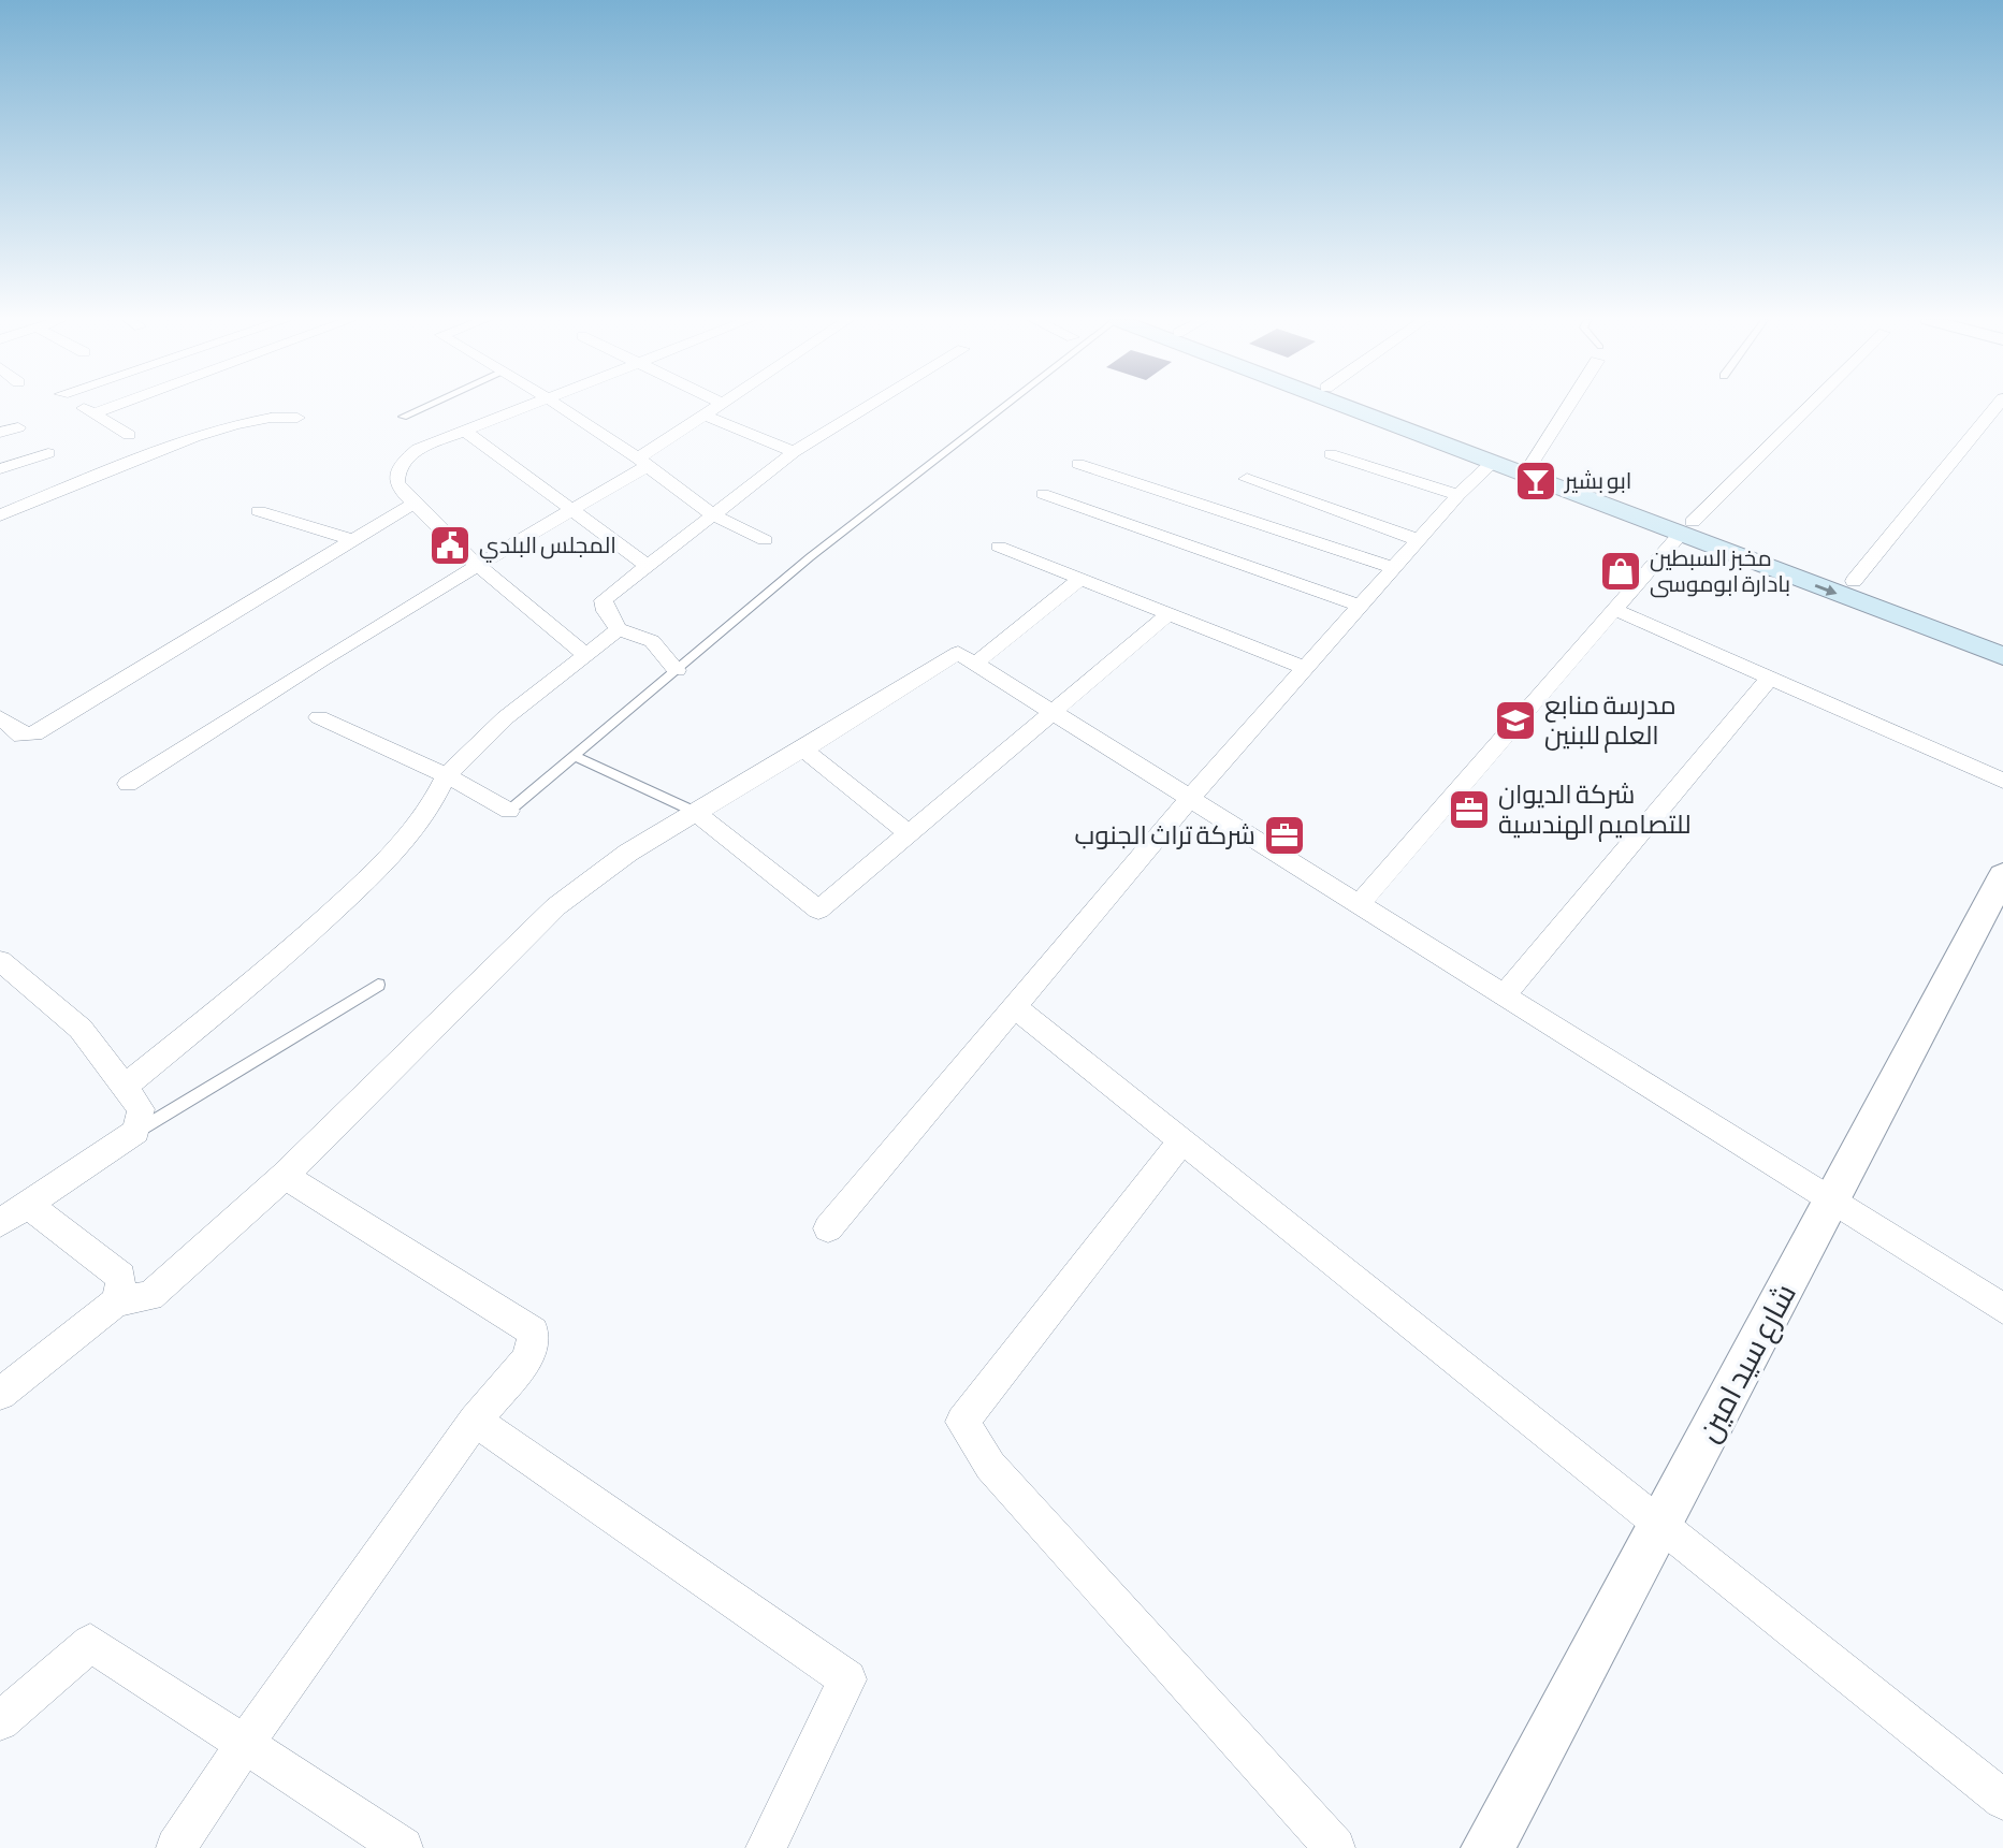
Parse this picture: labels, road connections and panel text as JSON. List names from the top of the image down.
{
  "streets": {
    "street": ["شارع سيد امين"]
  },
  "places": {
    "bar": ["ابو بشير"],
    "public building": ["المجلس البلدي"],
    "shop": ["مخبز السبطين بادارة ابوموسى"],
    "school or university": ["مدرسة منابع العلم للبنين"],
    "office": ["شركة الديوان للتصاميم الهندسية", "شركة تراث الجنوب"]
  }
}
